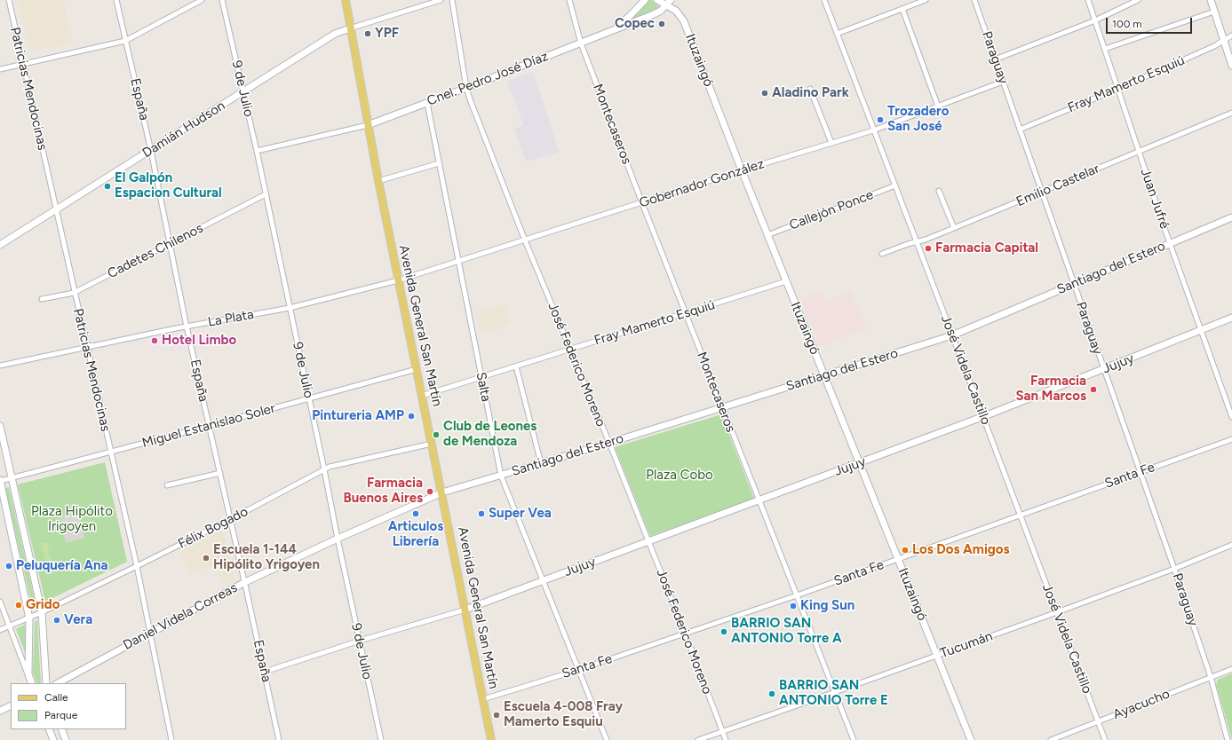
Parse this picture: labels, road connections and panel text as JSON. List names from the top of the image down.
{
  "streets": {
    "main road": ["Avenida General San Martín"],
    "street": [
      "Paraguay",
      "Ituzaingó",
      "Cnel. Pedro José Díaz",
      "Fray Mamerto Esquiú",
      "Patricias Mendocinas",
      "9 de Julio",
      "España",
      "Montecaseros",
      "Damián Hudson",
      "Gobernador González",
      "Emilio Castelar",
      "Juan Jufré",
      "Callejón Ponce",
      "Cadetes Chilenos",
      "Santiago del Estero",
      "La Plata",
      "Jujuy",
      "José Federico Moreno",
      "José Videla Castillo",
      "Salta",
      "Miguel Estanislao Soler",
      "Santa Fe",
      "Félix Bogado",
      "Daniel Videla Correas",
      "Tucumán",
      "Ayacucho"
    ]
  },
  "crossings": [
    ["Paraguay", "Fray Mamerto Esquiú"],
    ["Paraguay", "Gobernador González"],
    ["Paraguay", "Emilio Castelar"],
    ["Paraguay", "Santiago del Estero"],
    ["Paraguay", "Jujuy"],
    ["Paraguay", "Santa Fe"],
    ["Paraguay", "Tucumán"],
    ["Paraguay", "Ayacucho"],
    ["Ituzaingó", "Cnel. Pedro José Díaz"],
    ["Ituzaingó", "Fray Mamerto Esquiú"],
    ["Ituzaingó", "Gobernador González"],
    ["Ituzaingó", "Callejón Ponce"],
    ["Ituzaingó", "Santiago del Estero"],
    ["Ituzaingó", "Jujuy"],
    ["Ituzaingó", "Santa Fe"],
    ["Ituzaingó", "Tucumán"],
    ["Cnel. Pedro José Díaz", "Montecaseros"],
    ["Cnel. Pedro José Díaz", "Avenida General San Martín"],
    ["Cnel. Pedro José Díaz", "José Federico Moreno"],
    ["Cnel. Pedro José Díaz", "Salta"],
    ["Fray Mamerto Esquiú", "Montecaseros"],
    ["Fray Mamerto Esquiú", "Juan Jufré"],
    ["Fray Mamerto Esquiú", "Avenida General San Martín"],
    ["Fray Mamerto Esquiú", "José Federico Moreno"],
    ["Fray Mamerto Esquiú", "Salta"],
    ["Patricias Mendocinas", "Damián Hudson"],
    ["Patricias Mendocinas", "Cadetes Chilenos"],
    ["Patricias Mendocinas", "La Plata"],
    ["Patricias Mendocinas", "Miguel Estanislao Soler"],
    ["Patricias Mendocinas", "Félix Bogado"],
    ["Patricias Mendocinas", "Daniel Videla Correas"],
    ["9 de Julio", "Damián Hudson"],
    ["9 de Julio", "Cadetes Chilenos"],
    ["9 de Julio", "La Plata"],
    ["9 de Julio", "Miguel Estanislao Soler"],
    ["9 de Julio", "Félix Bogado"],
    ["9 de Julio", "Daniel Videla Correas"],
    ["España", "Damián Hudson"],
    ["España", "Cadetes Chilenos"],
    ["España", "La Plata"],
    ["España", "Miguel Estanislao Soler"],
    ["España", "Félix Bogado"],
    ["España", "Daniel Videla Correas"],
    ["Montecaseros", "Gobernador González"],
    ["Montecaseros", "Santiago del Estero"],
    ["Montecaseros", "Jujuy"],
    ["Montecaseros", "Santa Fe"],
    ["Montecaseros", "Tucumán"],
    ["Damián Hudson", "Avenida General San Martín"],
    ["Gobernador González", "La Plata"],
    ["Gobernador González", "Avenida General San Martín"],
    ["Gobernador González", "José Federico Moreno"],
    ["Gobernador González", "José Videla Castillo"],
    ["Gobernador González", "Salta"],
    ["Emilio Castelar", "Juan Jufré"],
    ["Emilio Castelar", "José Videla Castillo"],
    ["Juan Jufré", "Santiago del Estero"],
    ["Juan Jufré", "Jujuy"],
    ["Callejón Ponce", "José Videla Castillo"],
    ["Santiago del Estero", "Avenida General San Martín"],
    ["Santiago del Estero", "José Federico Moreno"],
    ["Santiago del Estero", "José Videla Castillo"],
    ["Santiago del Estero", "Salta"],
    ["Santiago del Estero", "Daniel Videla Correas"],
    ["La Plata", "Avenida General San Martín"],
    ["Avenida General San Martín", "Jujuy"],
    ["Avenida General San Martín", "Miguel Estanislao Soler"],
    ["Avenida General San Martín", "Santa Fe"],
    ["Avenida General San Martín", "Félix Bogado"],
    ["Avenida General San Martín", "Daniel Videla Correas"],
    ["Jujuy", "José Federico Moreno"],
    ["Jujuy", "José Videla Castillo"],
    ["Jujuy", "Salta"],
    ["José Federico Moreno", "Santa Fe"],
    ["José Federico Moreno", "Tucumán"],
    ["José Videla Castillo", "Santa Fe"],
    ["José Videla Castillo", "Tucumán"],
    ["José Videla Castillo", "Ayacucho"],
    ["Salta", "Santa Fe"]
  ],
  "parks": ["Plaza Cobo", "Plaza Hipólito Irigoyen"],
  "places": [
    "Copec",
    "YPF",
    "Aladino Park",
    "Trozadero San José",
    "El Galpón Espacion Cultural",
    "Farmacia Capital",
    "Hotel Limbo",
    "Farmacia San Marcos",
    "Pintureria AMP",
    "Club de Leones de Mendoza",
    "Farmacia Buenos Aires",
    "Articulos Librería",
    "Super Vea",
    "Los Dos Amigos",
    "Escuela 1-144 Hipólito Yrigoyen",
    "Peluquería Ana",
    "Grido",
    "King Sun",
    "Vera",
    "BARRIO SAN ANTONIO Torre A",
    "BARRIO SAN ANTONIO Torre E",
    "Escuela 4-008 Fray Mamerto Esquiu"
  ],
  "legend": ["Calle", "Parque"],
  "scale_bar": "100 m"
}
